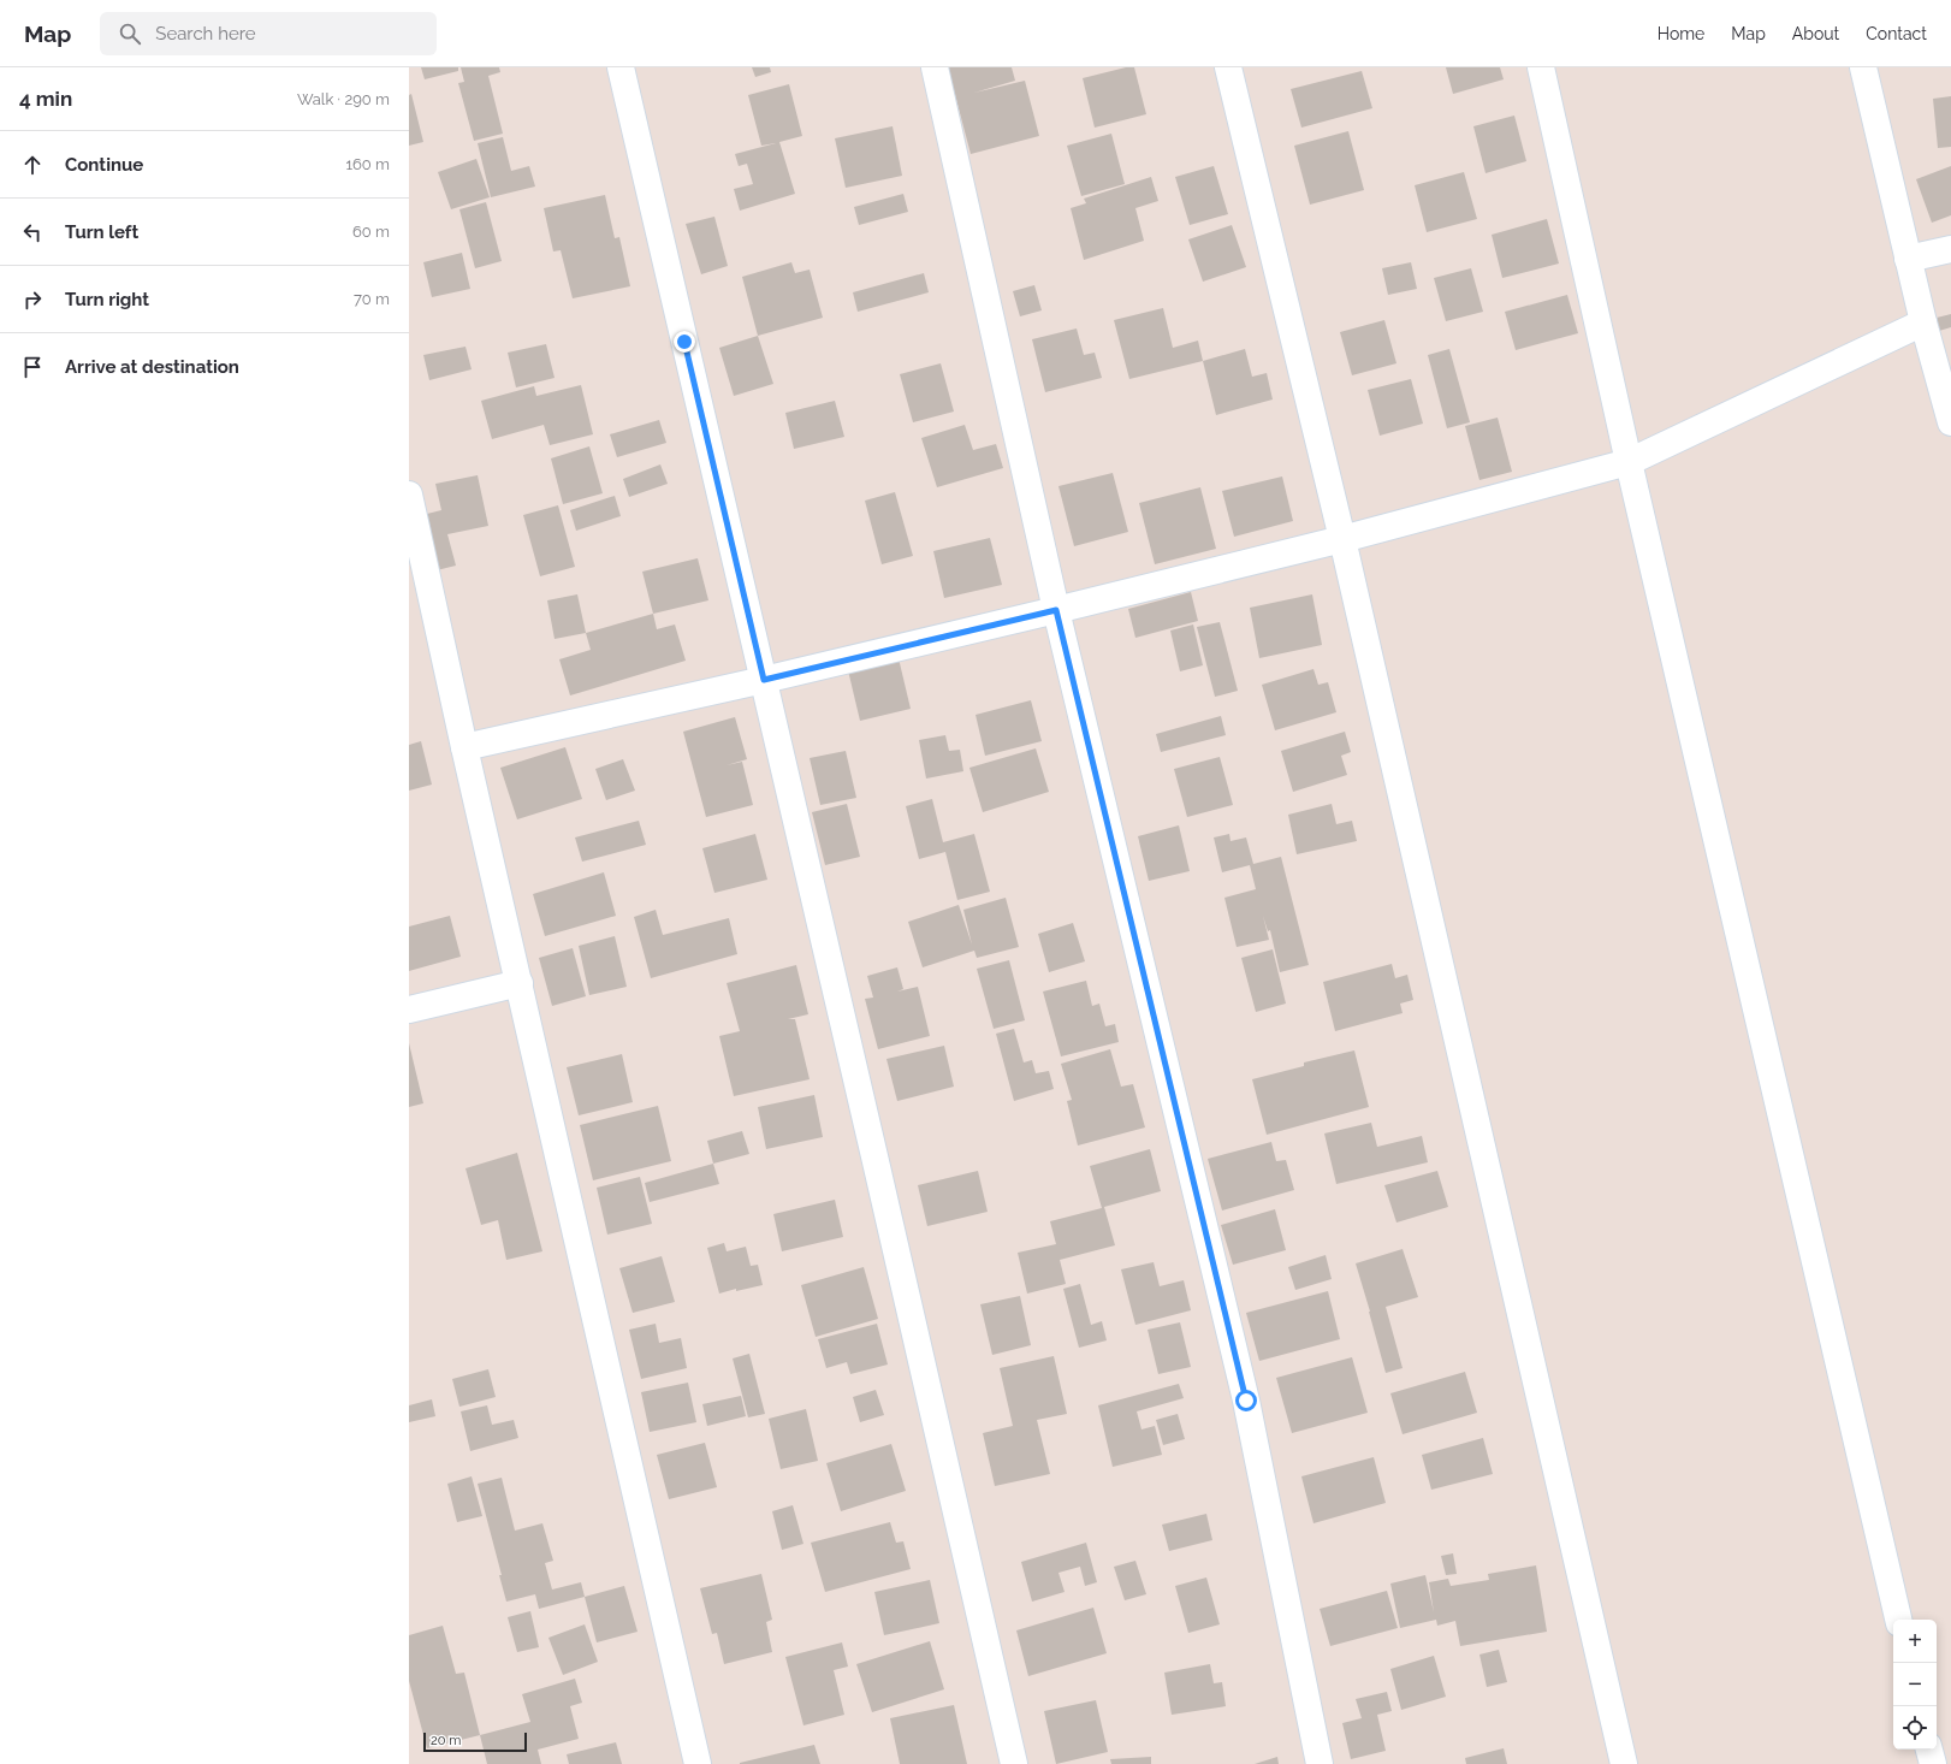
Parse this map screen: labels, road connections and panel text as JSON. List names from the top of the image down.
{
  "scale_bar": "20 m",
  "page": {
    "header": "Map",
    "search": "Search here",
    "nav": [
      "Home",
      "Map",
      "About",
      "Contact"
    ],
    "heading": ["4 min", "Walk · 290 m"],
    "list": [
      ["Continue", "160 m"],
      ["Turn left", "60 m"],
      ["Turn right", "70 m"],
      "Arrive at destination"
    ],
    "map_buttons": ["+", "−"],
    "scale": "20 m"
  }
}
